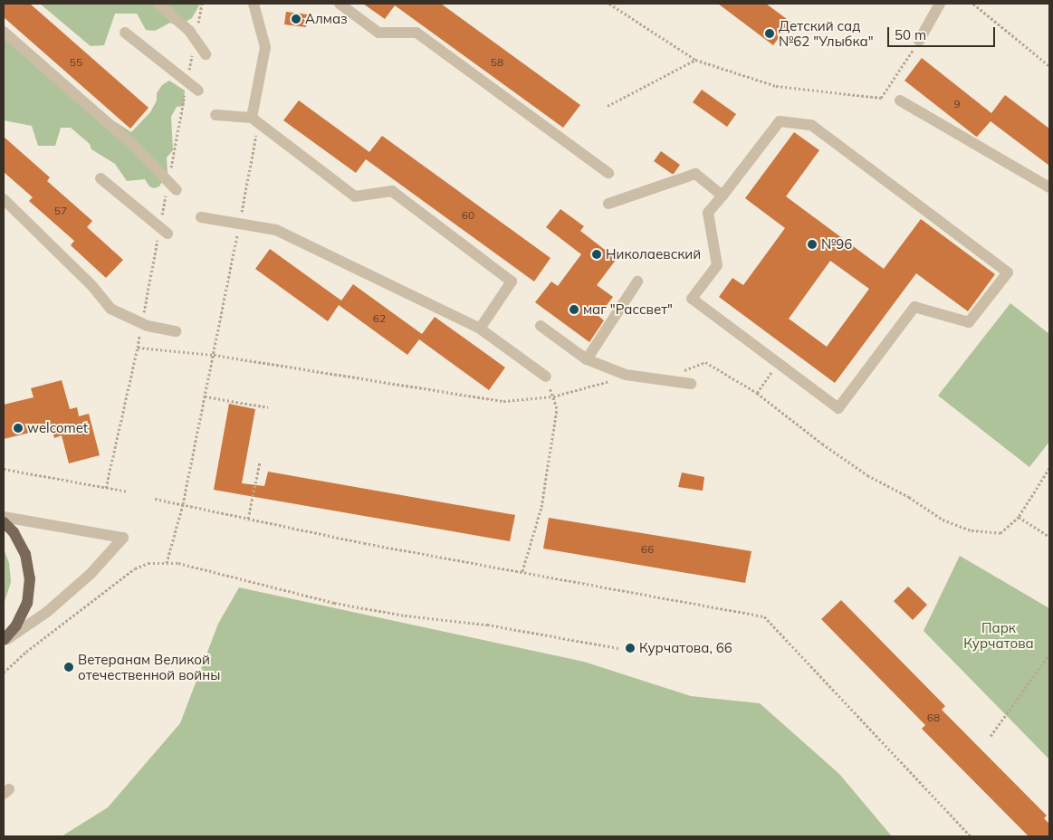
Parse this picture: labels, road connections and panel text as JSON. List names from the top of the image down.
{
  "parks": ["Парк Курчатова"],
  "places": [
    "Алмаз",
    "Детский сад №62 \"Улыбка\"",
    "№96",
    "Николаевский",
    "маг \"Рассвет\"",
    "welcomet",
    "Курчатова, 66",
    "Ветеранам Великой отечественной войны"
  ],
  "house_numbers": [
    "55",
    "58",
    "9",
    "57",
    "60",
    "62",
    "66",
    "68"
  ],
  "scale_bar": "50 m"
}
